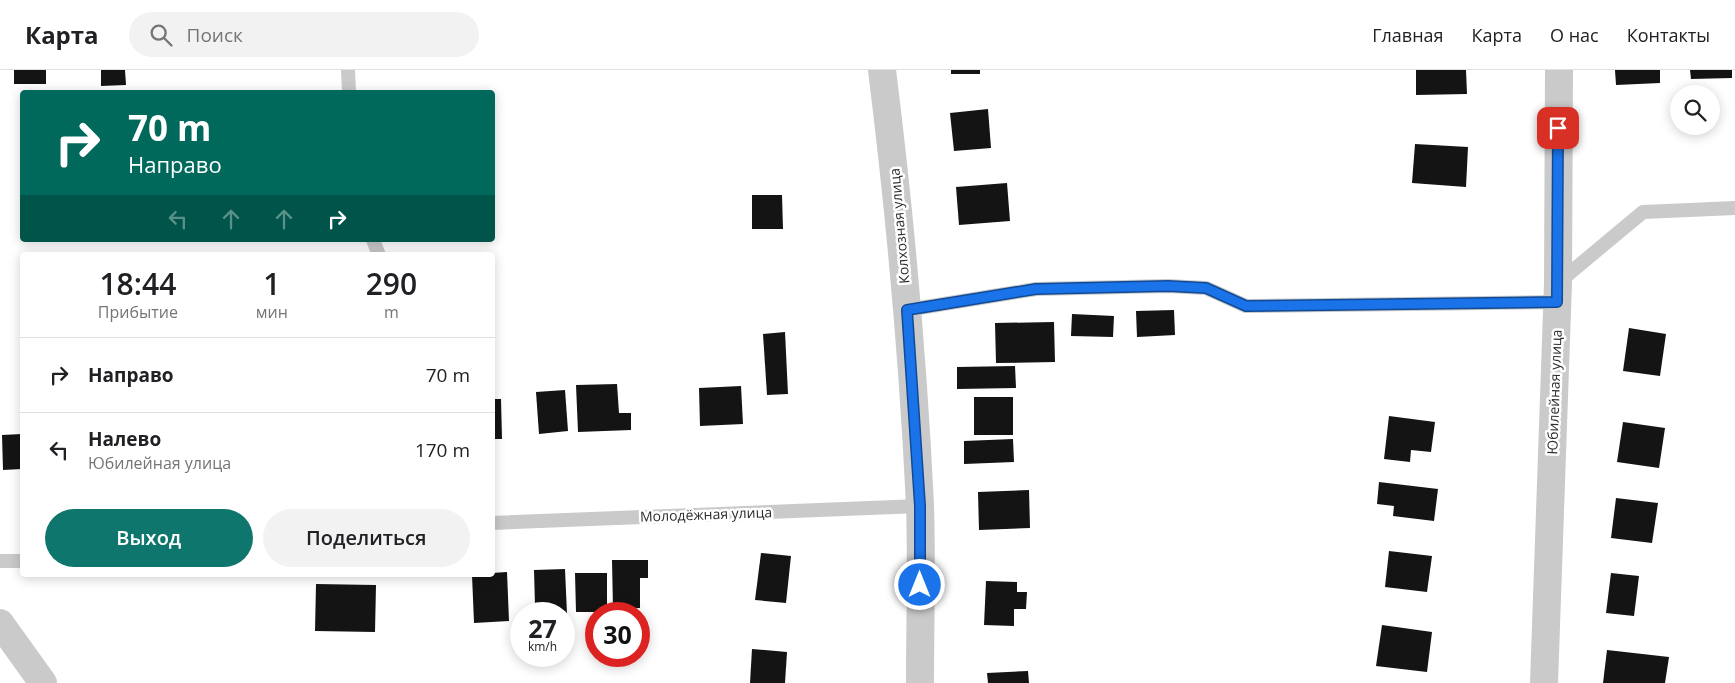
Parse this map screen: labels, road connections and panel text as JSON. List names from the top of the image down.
{
  "streets": {
    "street": ["Колхозная улица", "Юбилейная улица"],
    "lane": ["Молодёжная улица"]
  },
  "crossings": [
    ["Колхозная улица", "Молодёжная улица"]
  ],
  "page": {
    "header": "Карта",
    "search": "Поиск",
    "nav": [
      "Главная",
      "Карта",
      "О нас",
      "Контакты"
    ],
    "turn": ["70 m", "Направо"],
    "eta": [
      "18:44",
      "Прибытие",
      "1",
      "мин",
      "290",
      "m"
    ],
    "list": [
      {
        "name": "Направо",
        "value": "70 m"
      },
      {
        "name": "Налево",
        "note": "Юбилейная улица",
        "value": "170 m"
      }
    ],
    "buttons": ["Выход", "Поделиться"],
    "speed": "27 km/h",
    "limit": "30"
  }
}
